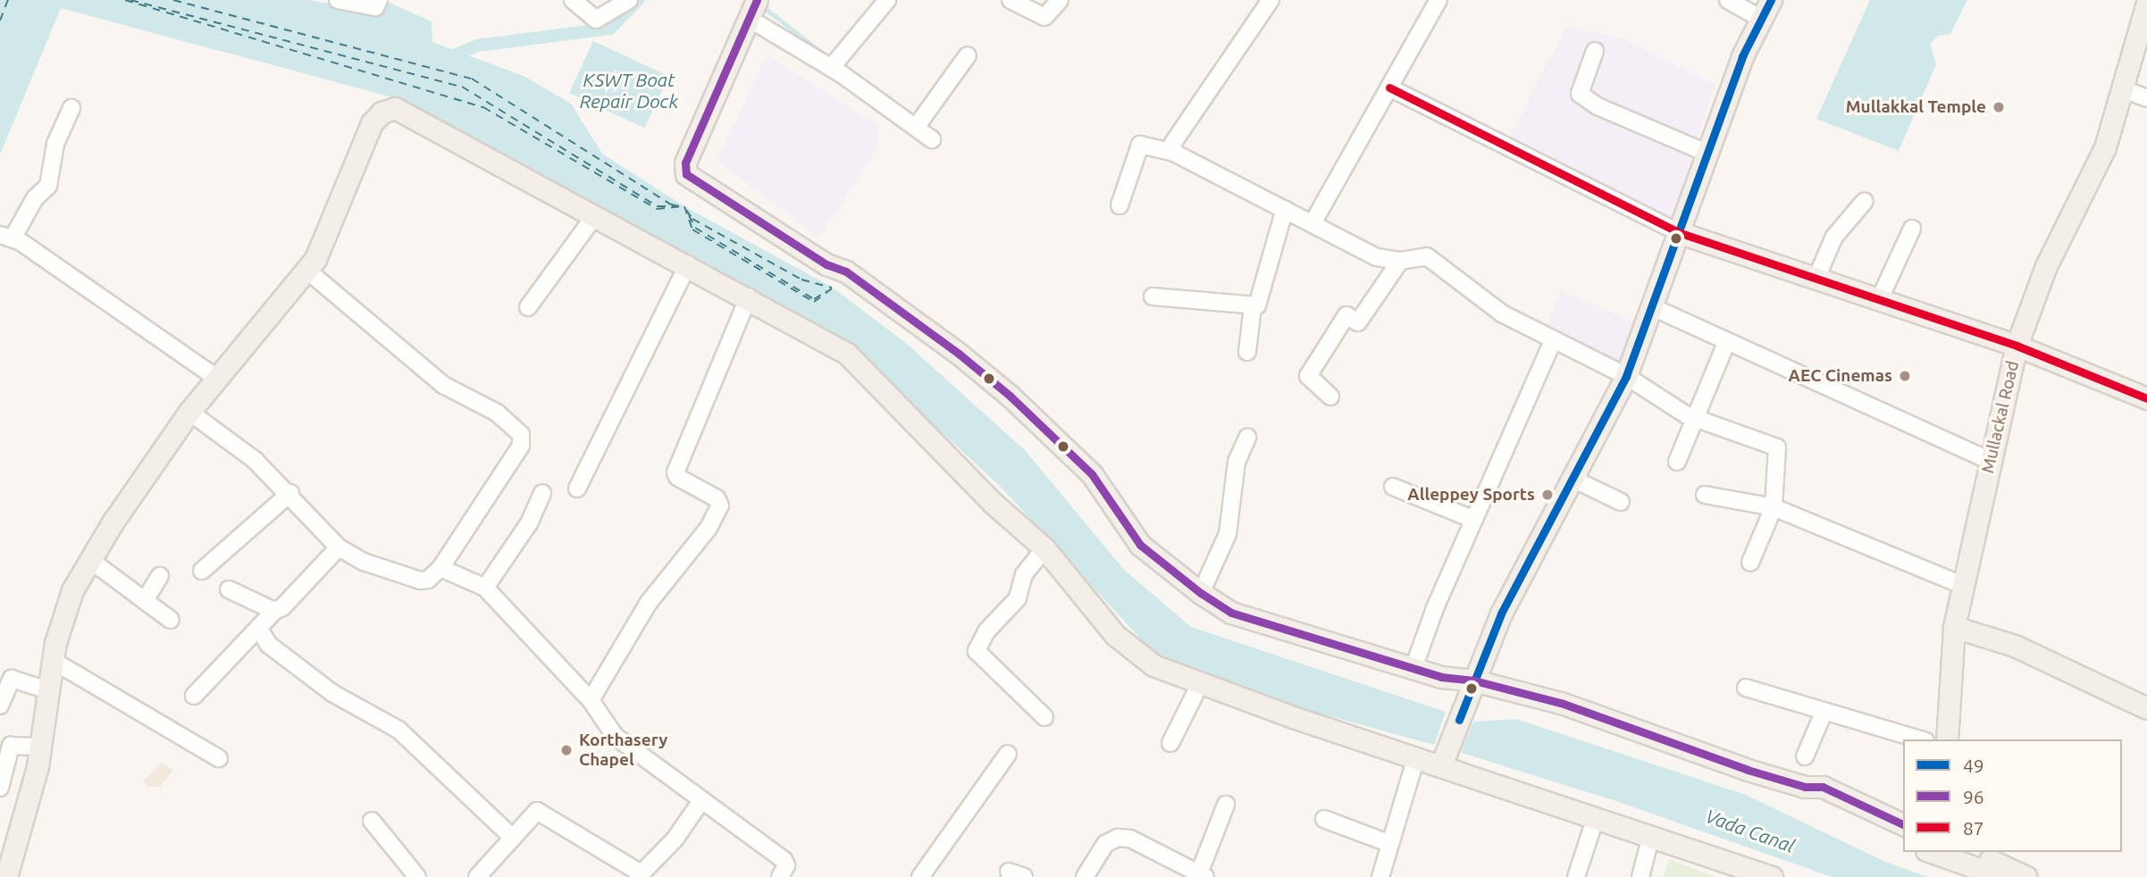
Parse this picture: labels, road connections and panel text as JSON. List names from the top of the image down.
{
  "streets": {
    "main road": ["Mullackal Road"]
  },
  "water": ["KSWT Boat Repair Dock", "Vada Canal"],
  "places": [
    "Mullakkal Temple",
    "AEC Cinemas",
    "Alleppey Sports",
    "Korthasery Chapel"
  ],
  "lines": ["transit line 49", "transit line 96", "transit line 87"],
  "legend": ["49", "96", "87"]
}
